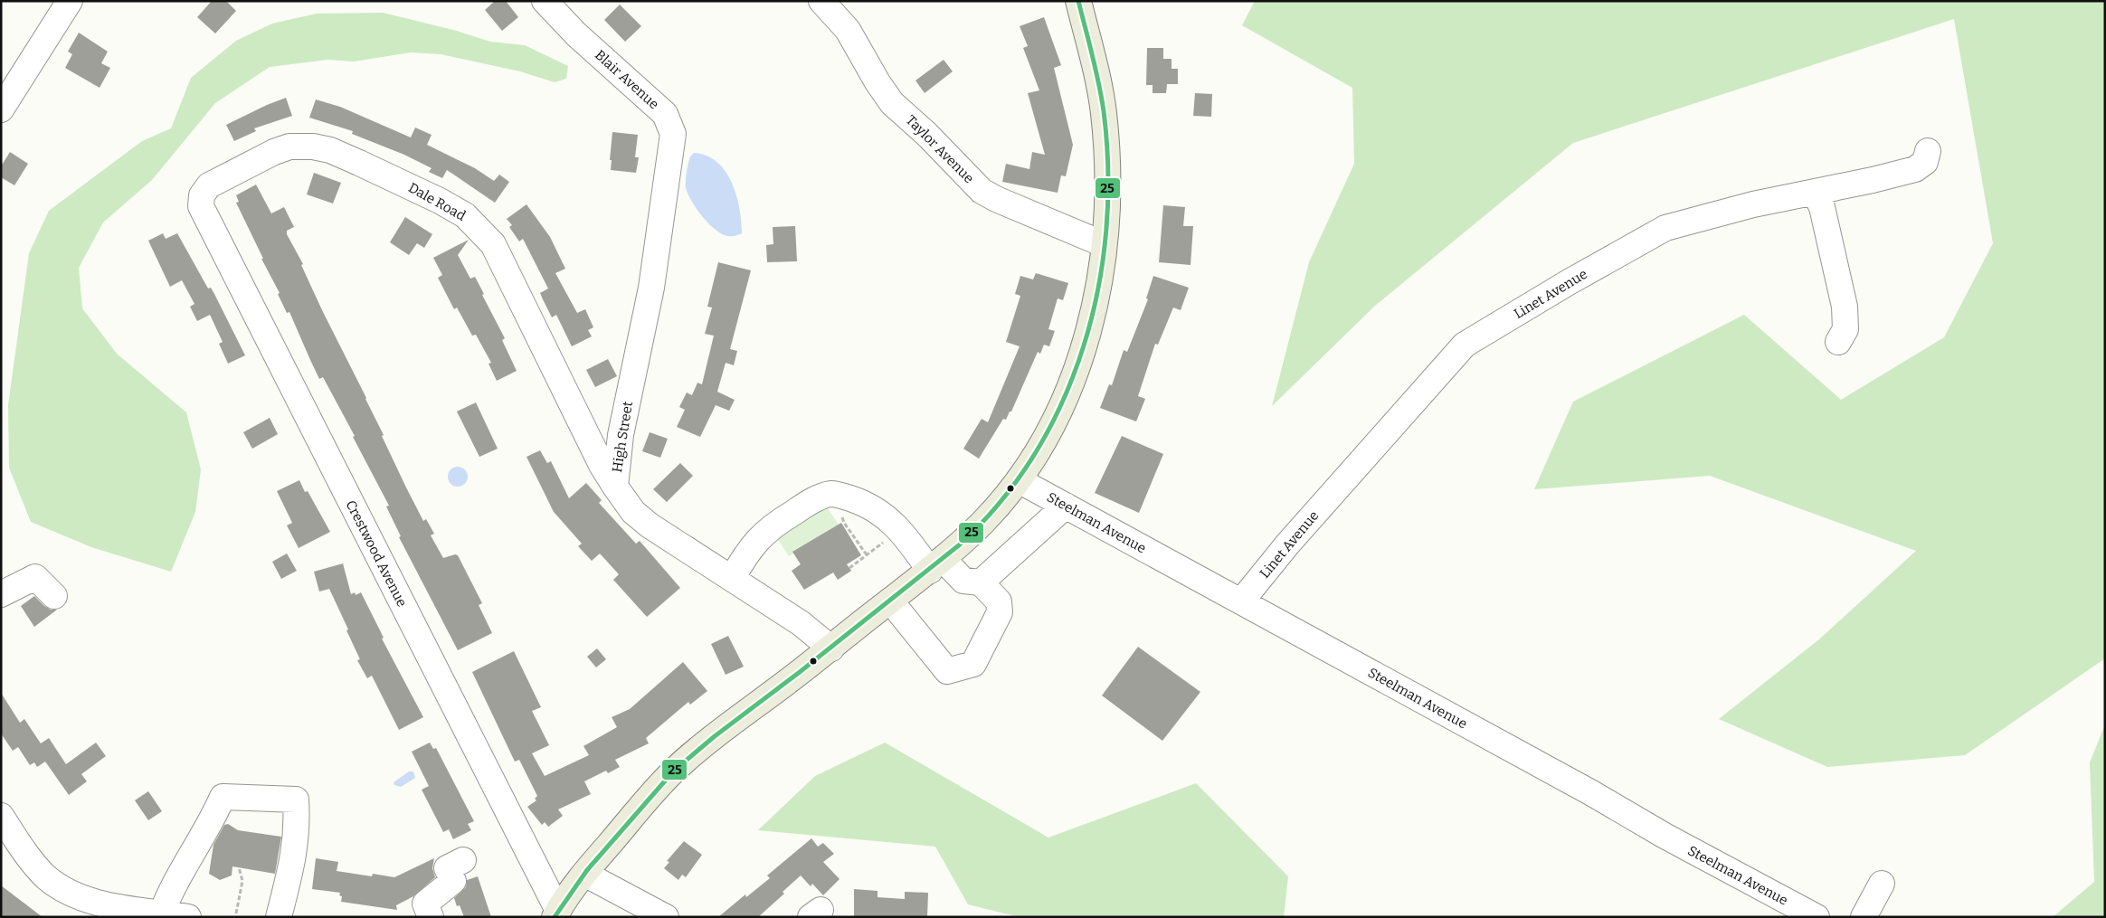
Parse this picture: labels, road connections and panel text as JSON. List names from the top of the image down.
{
  "streets": {
    "street": [
      "Blair Avenue",
      "Taylor Avenue",
      "Dale Road",
      "Linet Avenue",
      "High Street",
      "Steelman Avenue",
      "Crestwood Avenue"
    ]
  },
  "crossings": [
    ["Blair Avenue", "High Street"],
    ["Dale Road", "High Street"],
    ["Dale Road", "Crestwood Avenue"],
    ["Linet Avenue", "Steelman Avenue"]
  ],
  "lines": ["transit line 25"]
}
